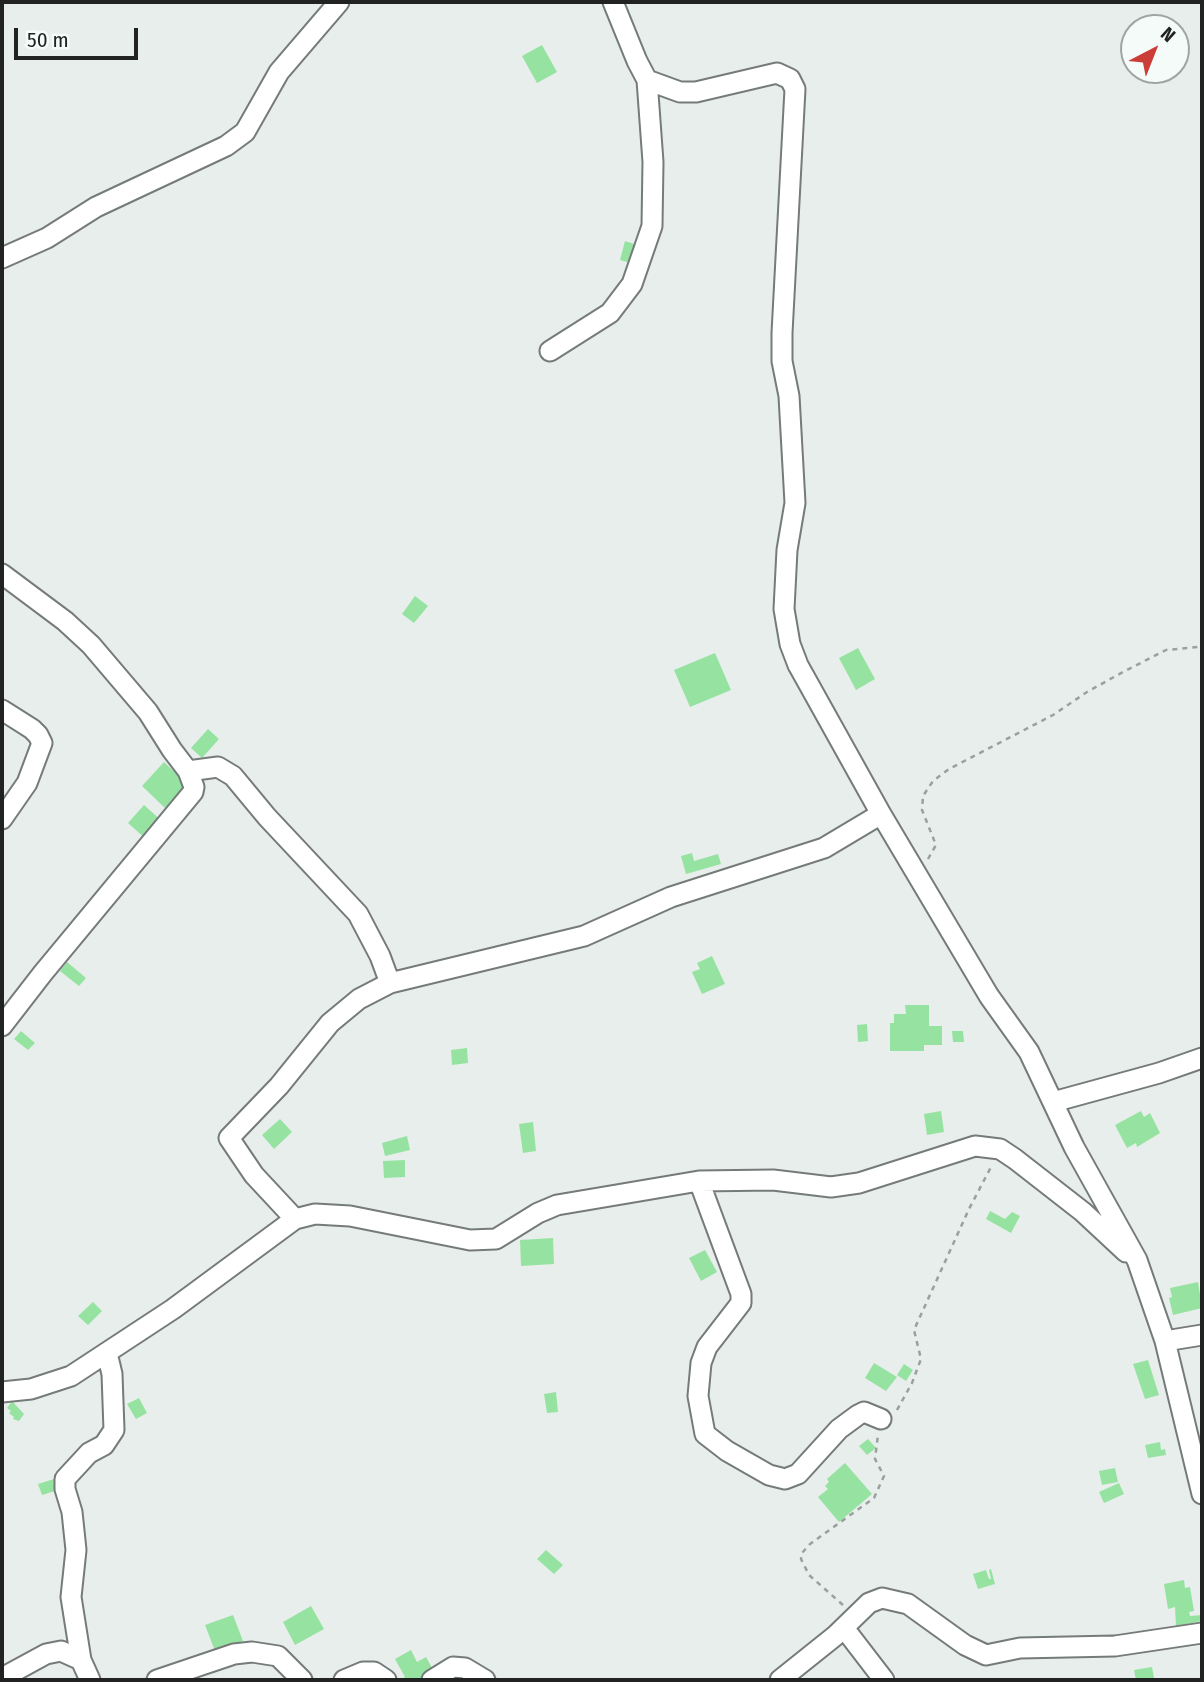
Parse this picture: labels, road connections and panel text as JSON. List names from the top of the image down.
{
  "scale_bar": "50 m",
  "north": "top right"
}
